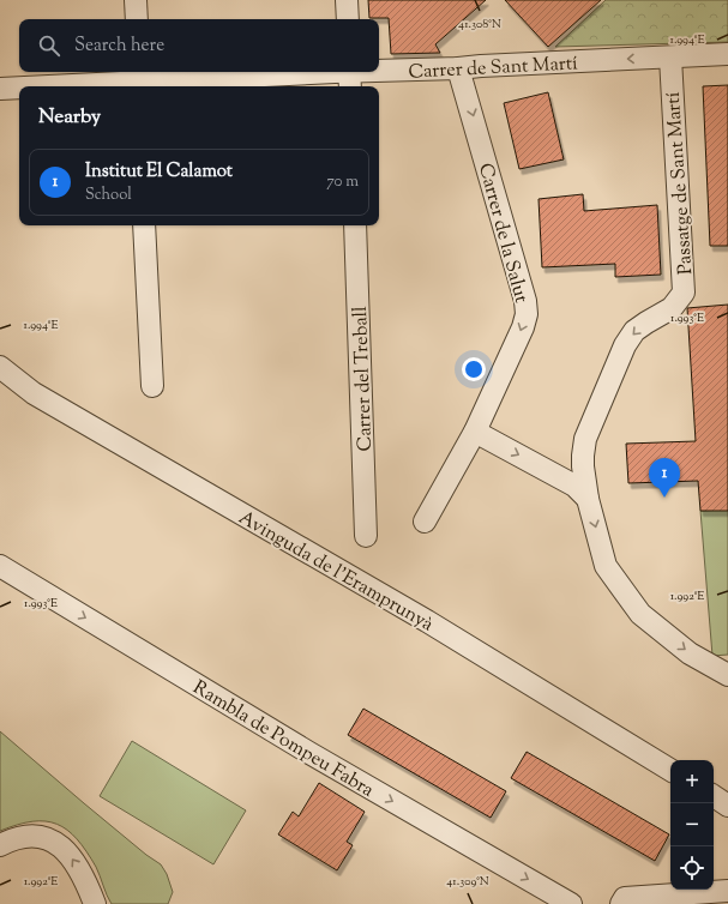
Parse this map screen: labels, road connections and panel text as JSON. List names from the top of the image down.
{
  "streets": {
    "street": [
      "Carrer de Sant Martí",
      "Passatge de Sant Martí",
      "Carrer de la Salut",
      "Carrer del Treball",
      "Avinguda de l'Eramprunyà",
      "Rambla de Pompeu Fabra"
    ]
  },
  "crossings": [
    ["Carrer de Sant Martí", "Passatge de Sant Martí"],
    ["Carrer de Sant Martí", "Carrer de la Salut"]
  ],
  "one_way": ["Passatge de Sant Martí", "Carrer de la Salut", "Rambla de Pompeu Fabra"],
  "page": {
    "search": "Search here",
    "heading": "Nearby",
    "list": [
      {
        "mark": "1",
        "name": "Institut El Calamot",
        "note": "School",
        "value": "70 m"
      }
    ],
    "pins": "1",
    "map_buttons": ["+", "−"]
  },
  "coordinates": [
    "41.308°N",
    "1.994°E",
    "1.993°E",
    "1.992°E",
    "41.309°N"
  ]
}
